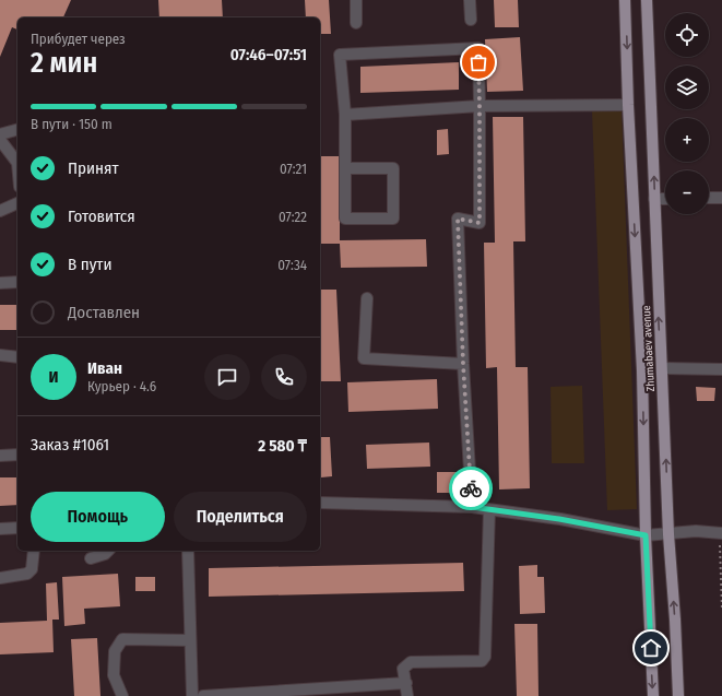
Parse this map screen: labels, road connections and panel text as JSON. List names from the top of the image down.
{
  "streets": {
    "main road": ["Zhumabaev avenue"]
  },
  "page": {
    "map_buttons": ["+", "−"],
    "heading": ["2 мин", "Прибудет через", "07:46–07:51"],
    "panel": [
      "Иван",
      "Курьер · 4.6",
      "Заказ #1061",
      "2 580 ₸"
    ],
    "bar": "В пути · 150 m",
    "list": [
      ["Принят", "07:21"],
      ["Готовится", "07:22"],
      ["В пути", "07:34"],
      "Доставлен"
    ],
    "round": "И",
    "buttons": ["Помощь", "Поделиться"]
  }
}
